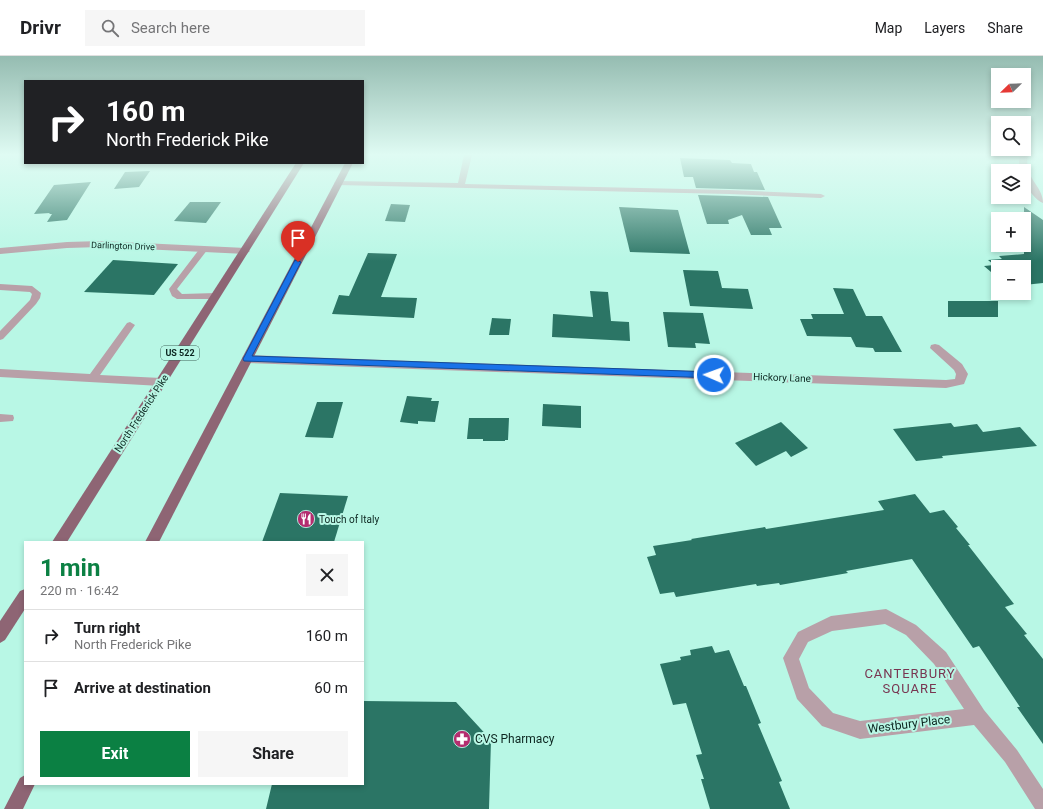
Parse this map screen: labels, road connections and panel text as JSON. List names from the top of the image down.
{
  "streets": {
    "main road": ["US 522", "North Frederick Pike"],
    "street": ["Darlington Drive", "Hickory Lane", "Westbury Place"]
  },
  "crossings": [
    ["Darlington Drive", "North Frederick Pike"]
  ],
  "districts": ["CANTERBURY SQUARE"],
  "places": {
    "restaurant": ["Touch of Italy"],
    "pharmacy": ["CVS Pharmacy"]
  },
  "north": "bottom left",
  "page": {
    "header": "Drivr",
    "search": "Search here",
    "nav": ["Map", "Layers", "Share"],
    "map_buttons": ["+", "−"],
    "turn": ["160 m", "North Frederick Pike"],
    "heading": ["1 min", "220 m · 16:42"],
    "list": [
      {
        "name": "Turn right",
        "note": "North Frederick Pike",
        "value": "160 m"
      },
      {
        "name": "Arrive at destination",
        "value": "60 m"
      }
    ],
    "buttons": ["Exit", "Share"]
  }
}
